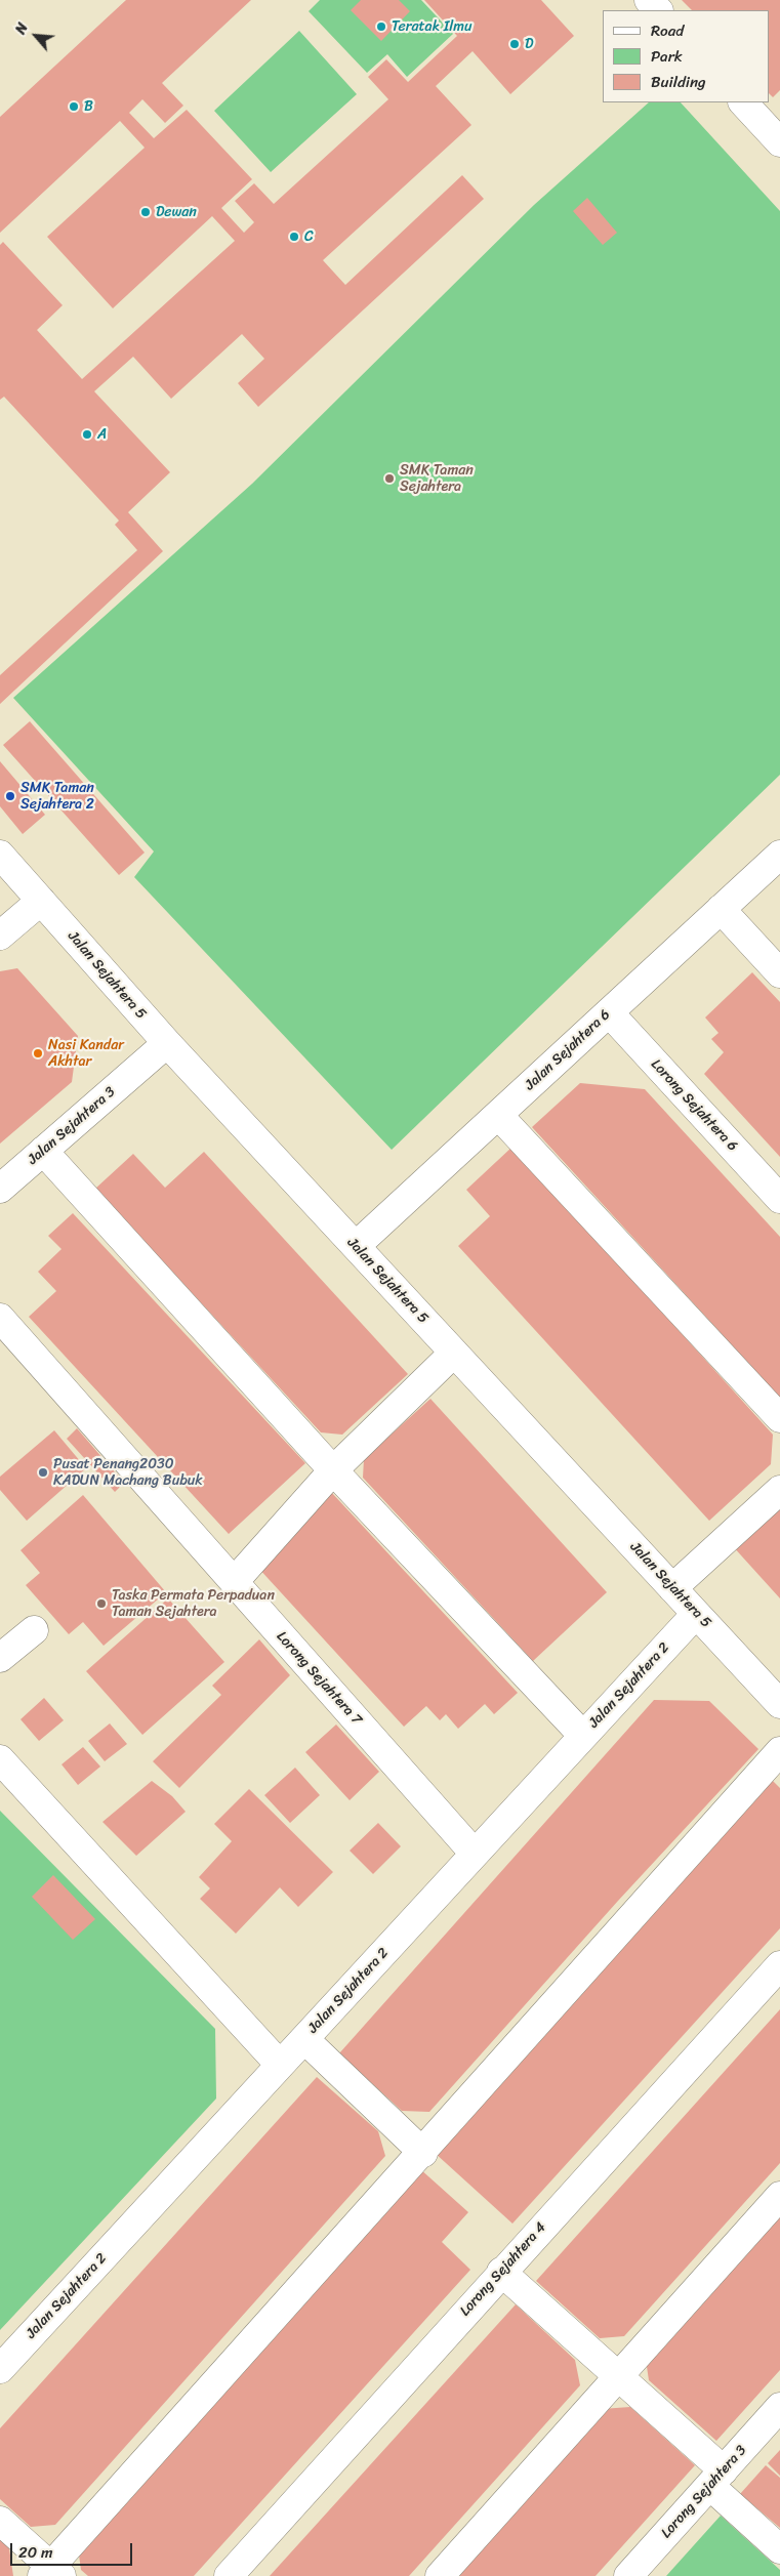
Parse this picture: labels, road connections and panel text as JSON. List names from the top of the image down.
{
  "streets": {
    "street": [
      "Jalan Sejahtera 5",
      "Jalan Sejahtera 6",
      "Lorong Sejahtera 6",
      "Jalan Sejahtera 3",
      "Lorong Sejahtera 7",
      "Jalan Sejahtera 2",
      "Lorong Sejahtera 4",
      "Lorong Sejahtera 3"
    ]
  },
  "crossings": [
    ["Jalan Sejahtera 5", "Jalan Sejahtera 6"],
    ["Jalan Sejahtera 5", "Jalan Sejahtera 3"],
    ["Jalan Sejahtera 5", "Jalan Sejahtera 2"],
    ["Jalan Sejahtera 6", "Lorong Sejahtera 6"],
    ["Lorong Sejahtera 7", "Jalan Sejahtera 2"]
  ],
  "places": [
    "Teratak Ilmu",
    "D",
    "B",
    "Dewan",
    "C",
    "A",
    "SMK Taman Sejahtera",
    "SMK Taman Sejahtera 2",
    "Nasi Kandar Akhtar",
    "Pusat Penang2030 KADUN Machang Bubuk",
    "Taska Permata Perpaduan Taman Sejahtera"
  ],
  "legend": ["Road", "Park", "Building"],
  "scale_bar": "20 m",
  "north": "top left"
}
